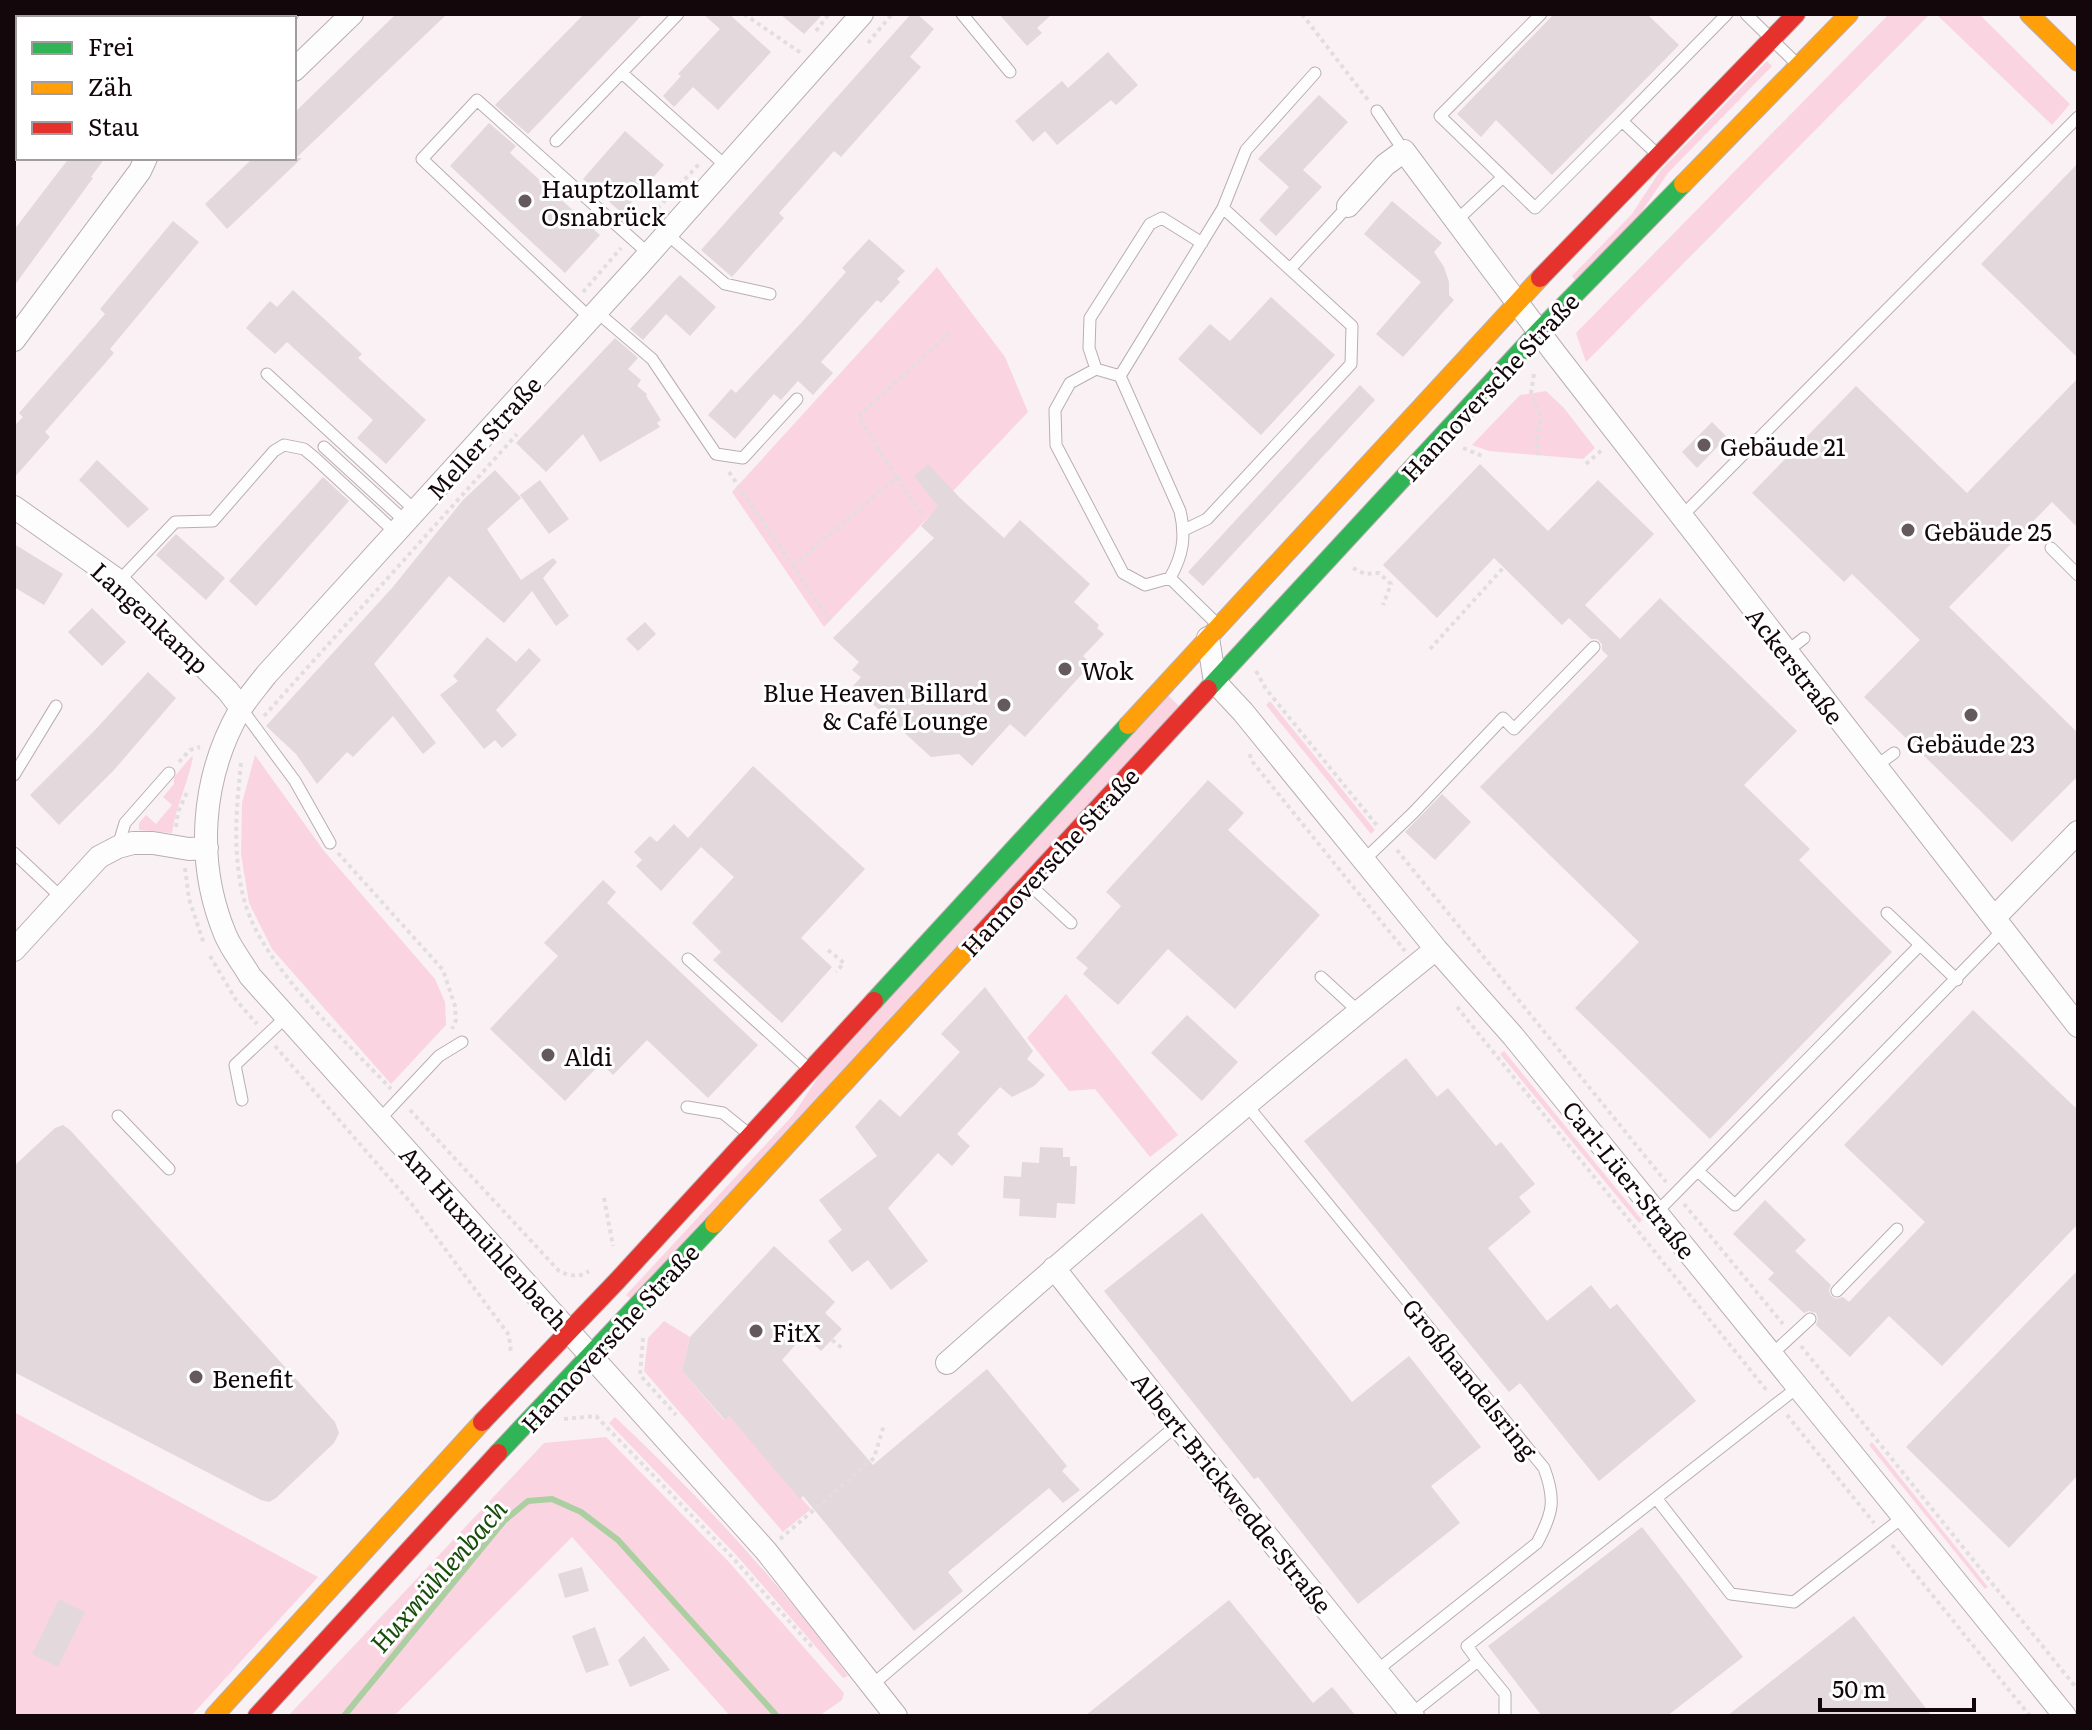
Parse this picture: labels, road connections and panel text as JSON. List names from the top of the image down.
{
  "streets": {
    "main road": ["Hannoversche Straße"],
    "street": [
      "Meller Straße",
      "Langenkamp",
      "Ackerstraße",
      "Carl-Lüer-Straße",
      "Am Huxmühlenbach",
      "Albert-Brickwedde-Straße"
    ],
    "lane": ["Großhandelsring"]
  },
  "crossings": [
    ["Hannoversche Straße", "Ackerstraße"],
    ["Hannoversche Straße", "Carl-Lüer-Straße"],
    ["Hannoversche Straße", "Am Huxmühlenbach"],
    ["Meller Straße", "Langenkamp"],
    ["Meller Straße", "Am Huxmühlenbach"],
    ["Langenkamp", "Am Huxmühlenbach"],
    ["Großhandelsring", "Albert-Brickwedde-Straße"]
  ],
  "water": ["Huxmühlenbach"],
  "places": [
    "Hauptzollamt Osnabrück",
    "Gebäude 21",
    "Gebäude 25",
    "Wok",
    "Blue Heaven Billard & Café Lounge",
    "Gebäude 23",
    "Aldi",
    "FitX",
    "Benefit"
  ],
  "legend": ["Frei", "Zäh", "Stau"],
  "scale_bar": "50 m"
}
